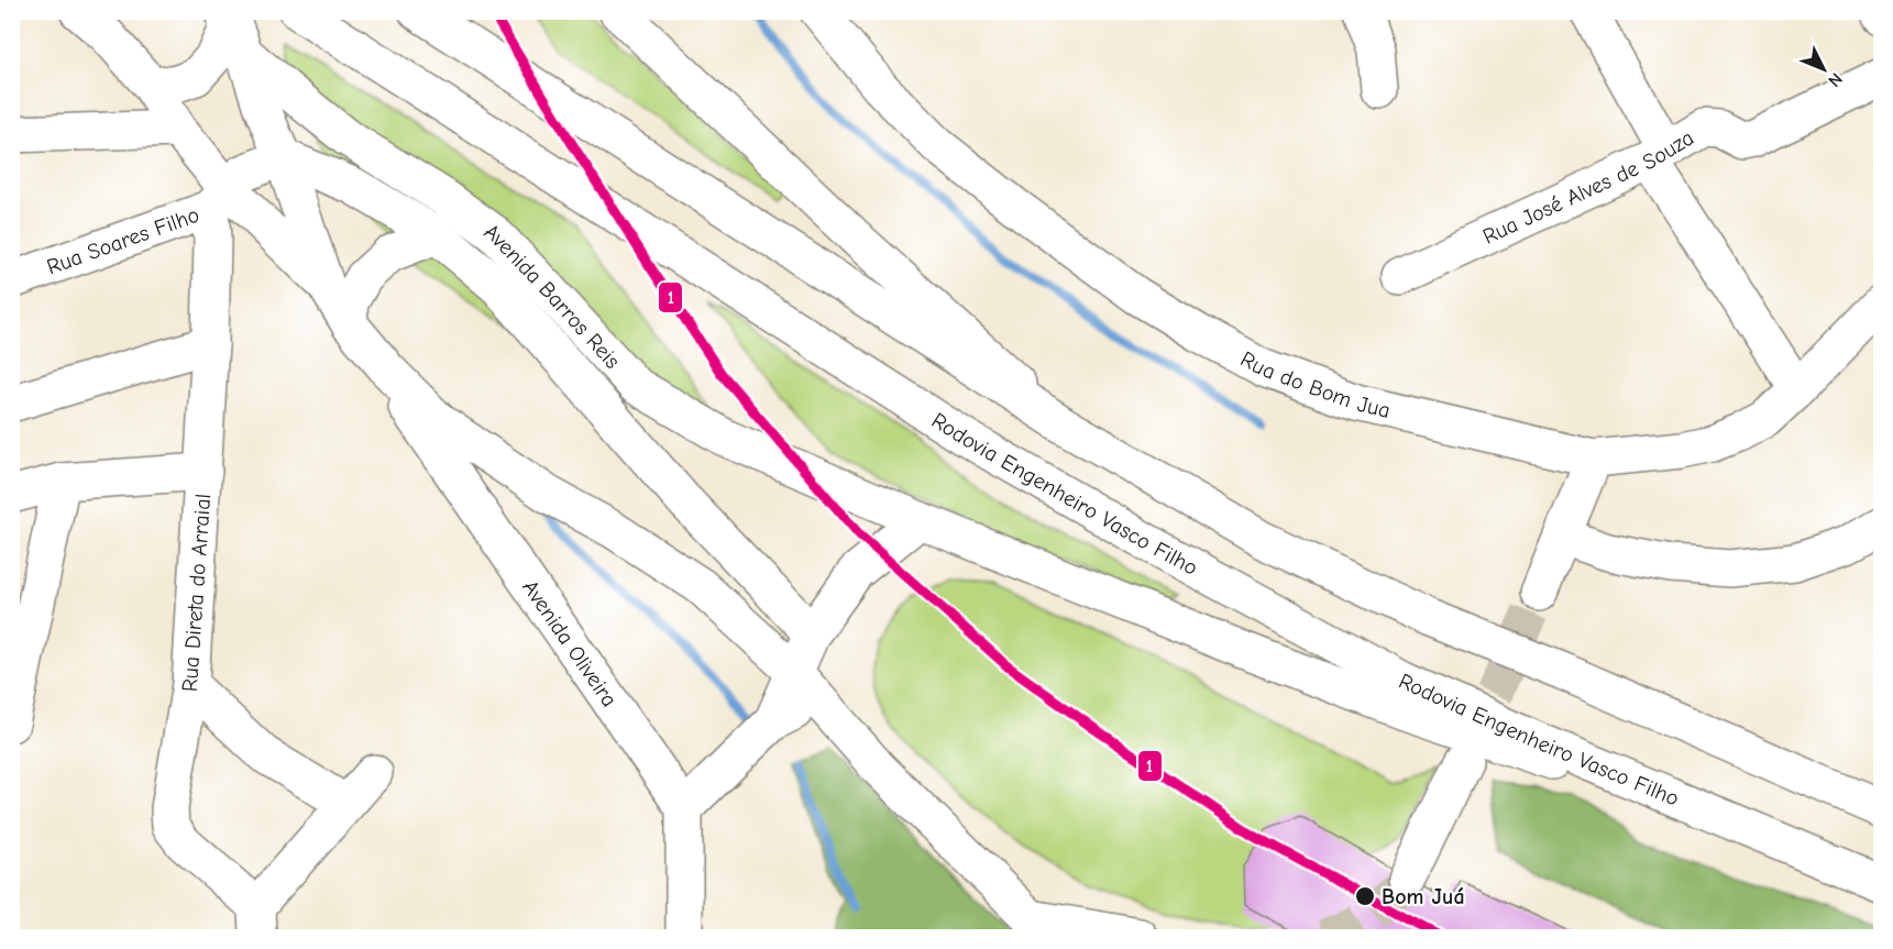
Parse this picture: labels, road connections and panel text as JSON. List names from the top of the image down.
{
  "streets": {
    "main road": [
      "Rua José Alves de Souza",
      "Rua Soares Filho",
      "Avenida Barros Reis",
      "Rua do Bom Jua",
      "Rodovia Engenheiro Vasco Filho",
      "Rua Direta do Arraial",
      "Avenida Oliveira"
    ]
  },
  "crossings": [
    ["Rua Soares Filho", "Rua Direta do Arraial"],
    ["Avenida Barros Reis", "Rodovia Engenheiro Vasco Filho"]
  ],
  "places": ["Bom Juá"],
  "lines": ["transit line 1"],
  "north": "bottom right"
}
